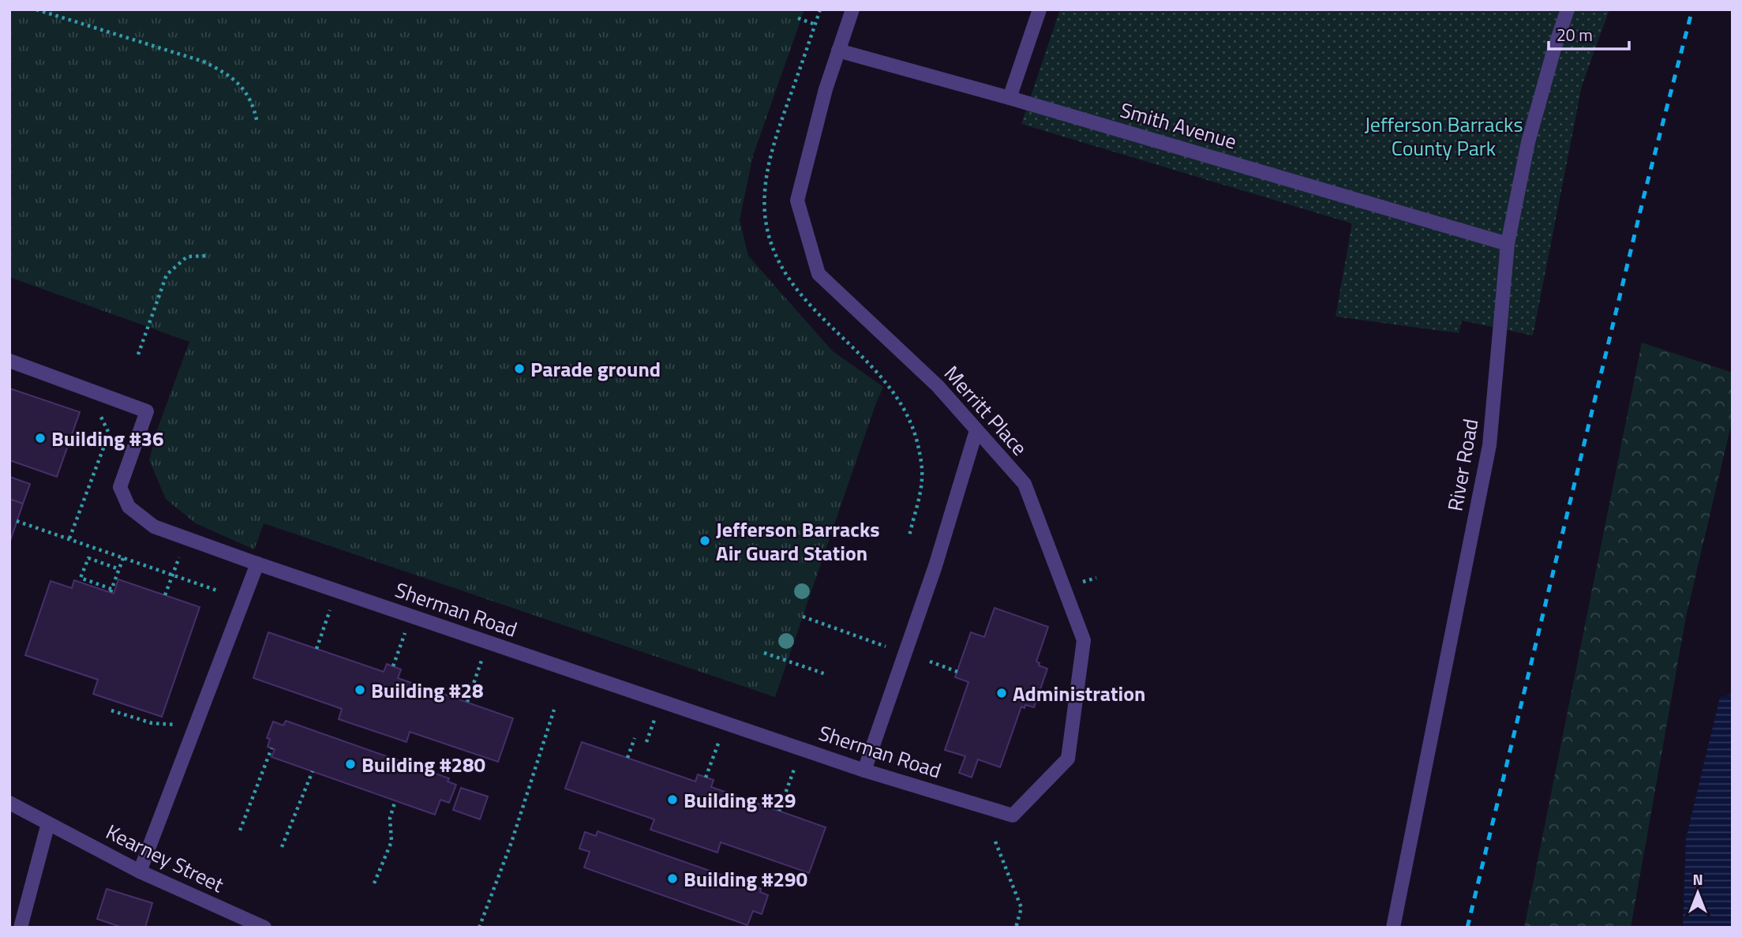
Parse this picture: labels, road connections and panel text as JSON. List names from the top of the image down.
{
  "streets": {
    "street": [
      "Smith Avenue",
      "Merritt Place",
      "River Road",
      "Sherman Road",
      "Kearney Street"
    ]
  },
  "crossings": [
    ["Smith Avenue", "Merritt Place"],
    ["Smith Avenue", "River Road"],
    ["Merritt Place", "Sherman Road"]
  ],
  "parks": ["Jefferson Barracks County Park"],
  "places": [
    "Parade ground",
    "Building #36",
    "Jefferson Barracks Air Guard Station",
    "Building #28",
    "Administration",
    "Building #280",
    "Building #29",
    "Building #290"
  ],
  "scale_bar": "20 m",
  "north": "top"
}
